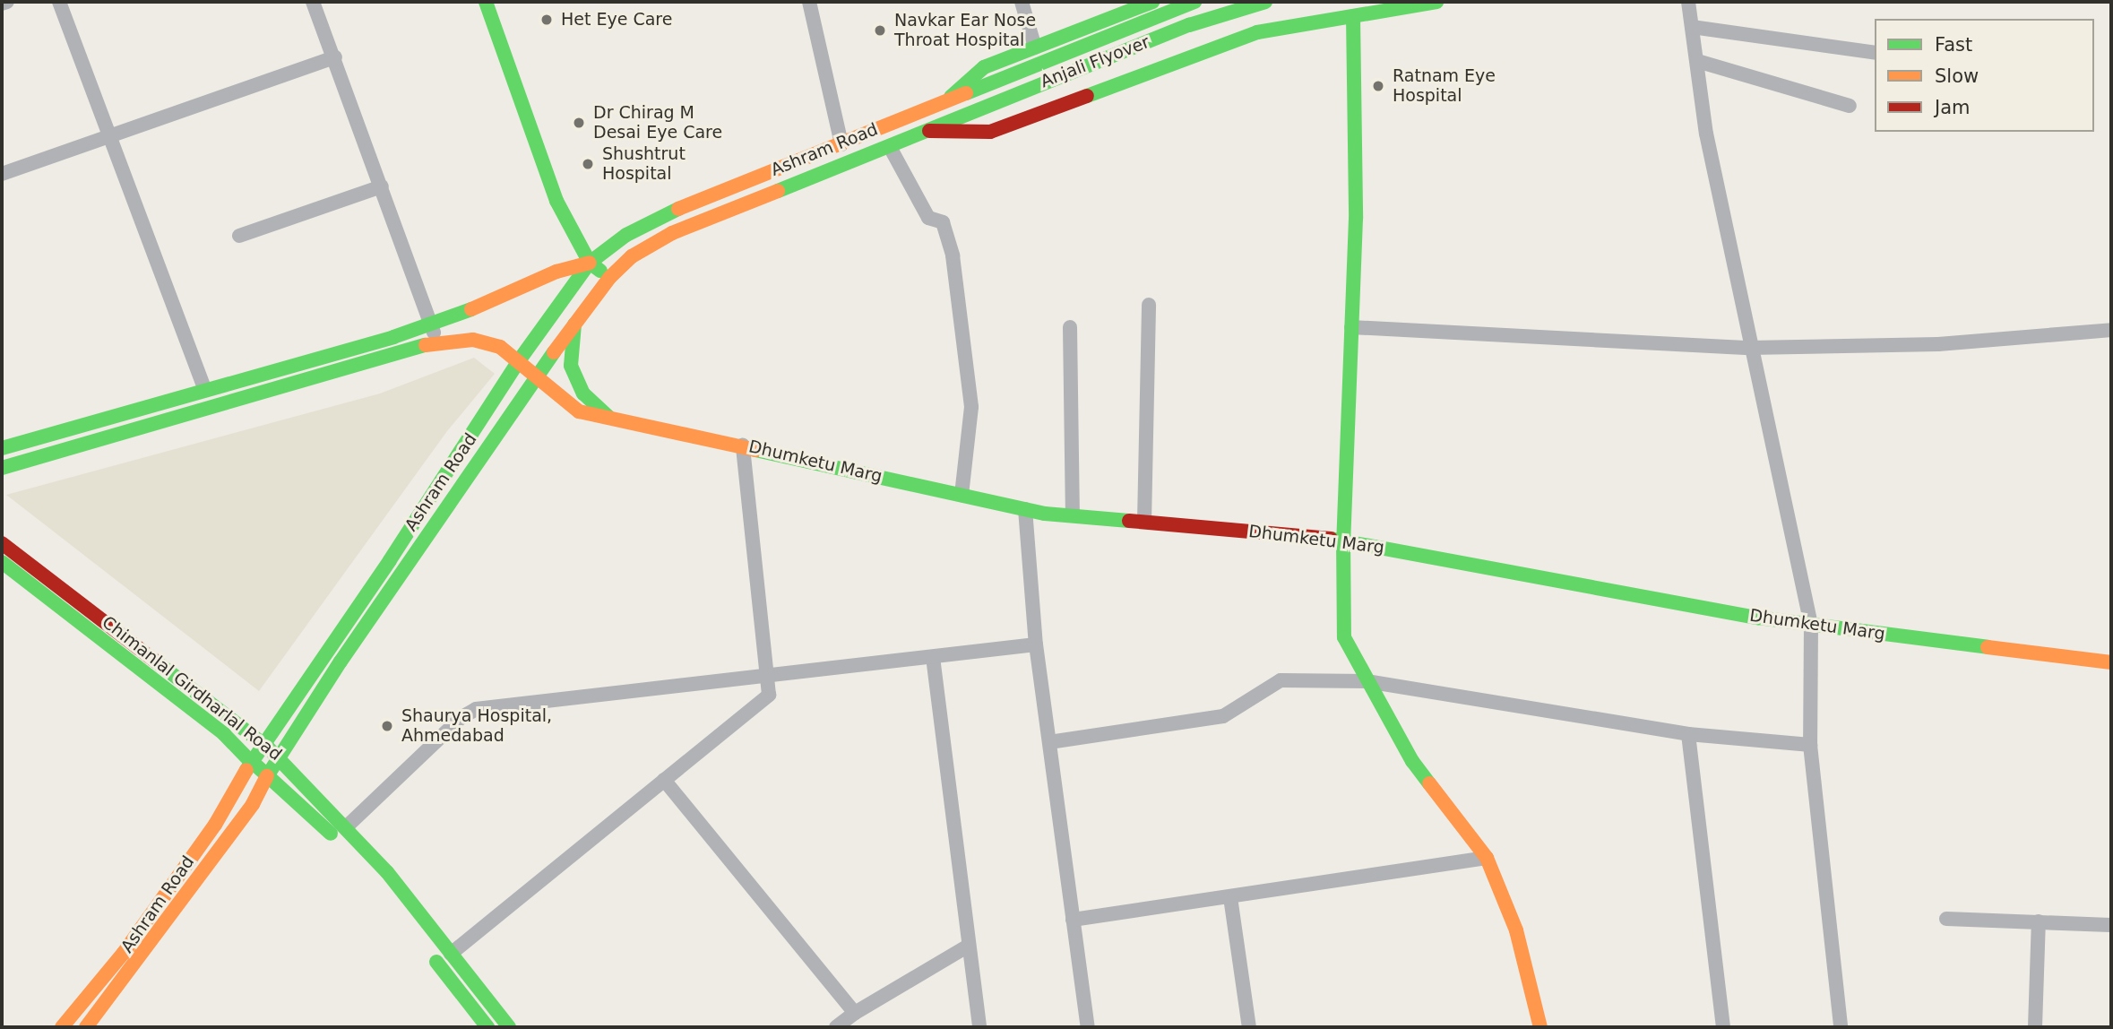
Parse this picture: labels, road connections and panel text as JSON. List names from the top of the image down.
{
  "streets": {
    "main road": [
      "Anjali Flyover",
      "Ashram Road",
      "Dhumketu Marg",
      "Chimanlal Girdharlal Road"
    ]
  },
  "crossings": [
    ["Anjali Flyover", "Ashram Road"],
    ["Ashram Road", "Dhumketu Marg"],
    ["Ashram Road", "Chimanlal Girdharlal Road"]
  ],
  "places": [
    "Het Eye Care",
    "Navkar Ear Nose Throat Hospital",
    "Ratnam Eye Hospital",
    "Dr Chirag M Desai Eye Care",
    "Shushtrut Hospital",
    "Shaurya Hospital, Ahmedabad"
  ],
  "legend": ["Fast", "Slow", "Jam"]
}
